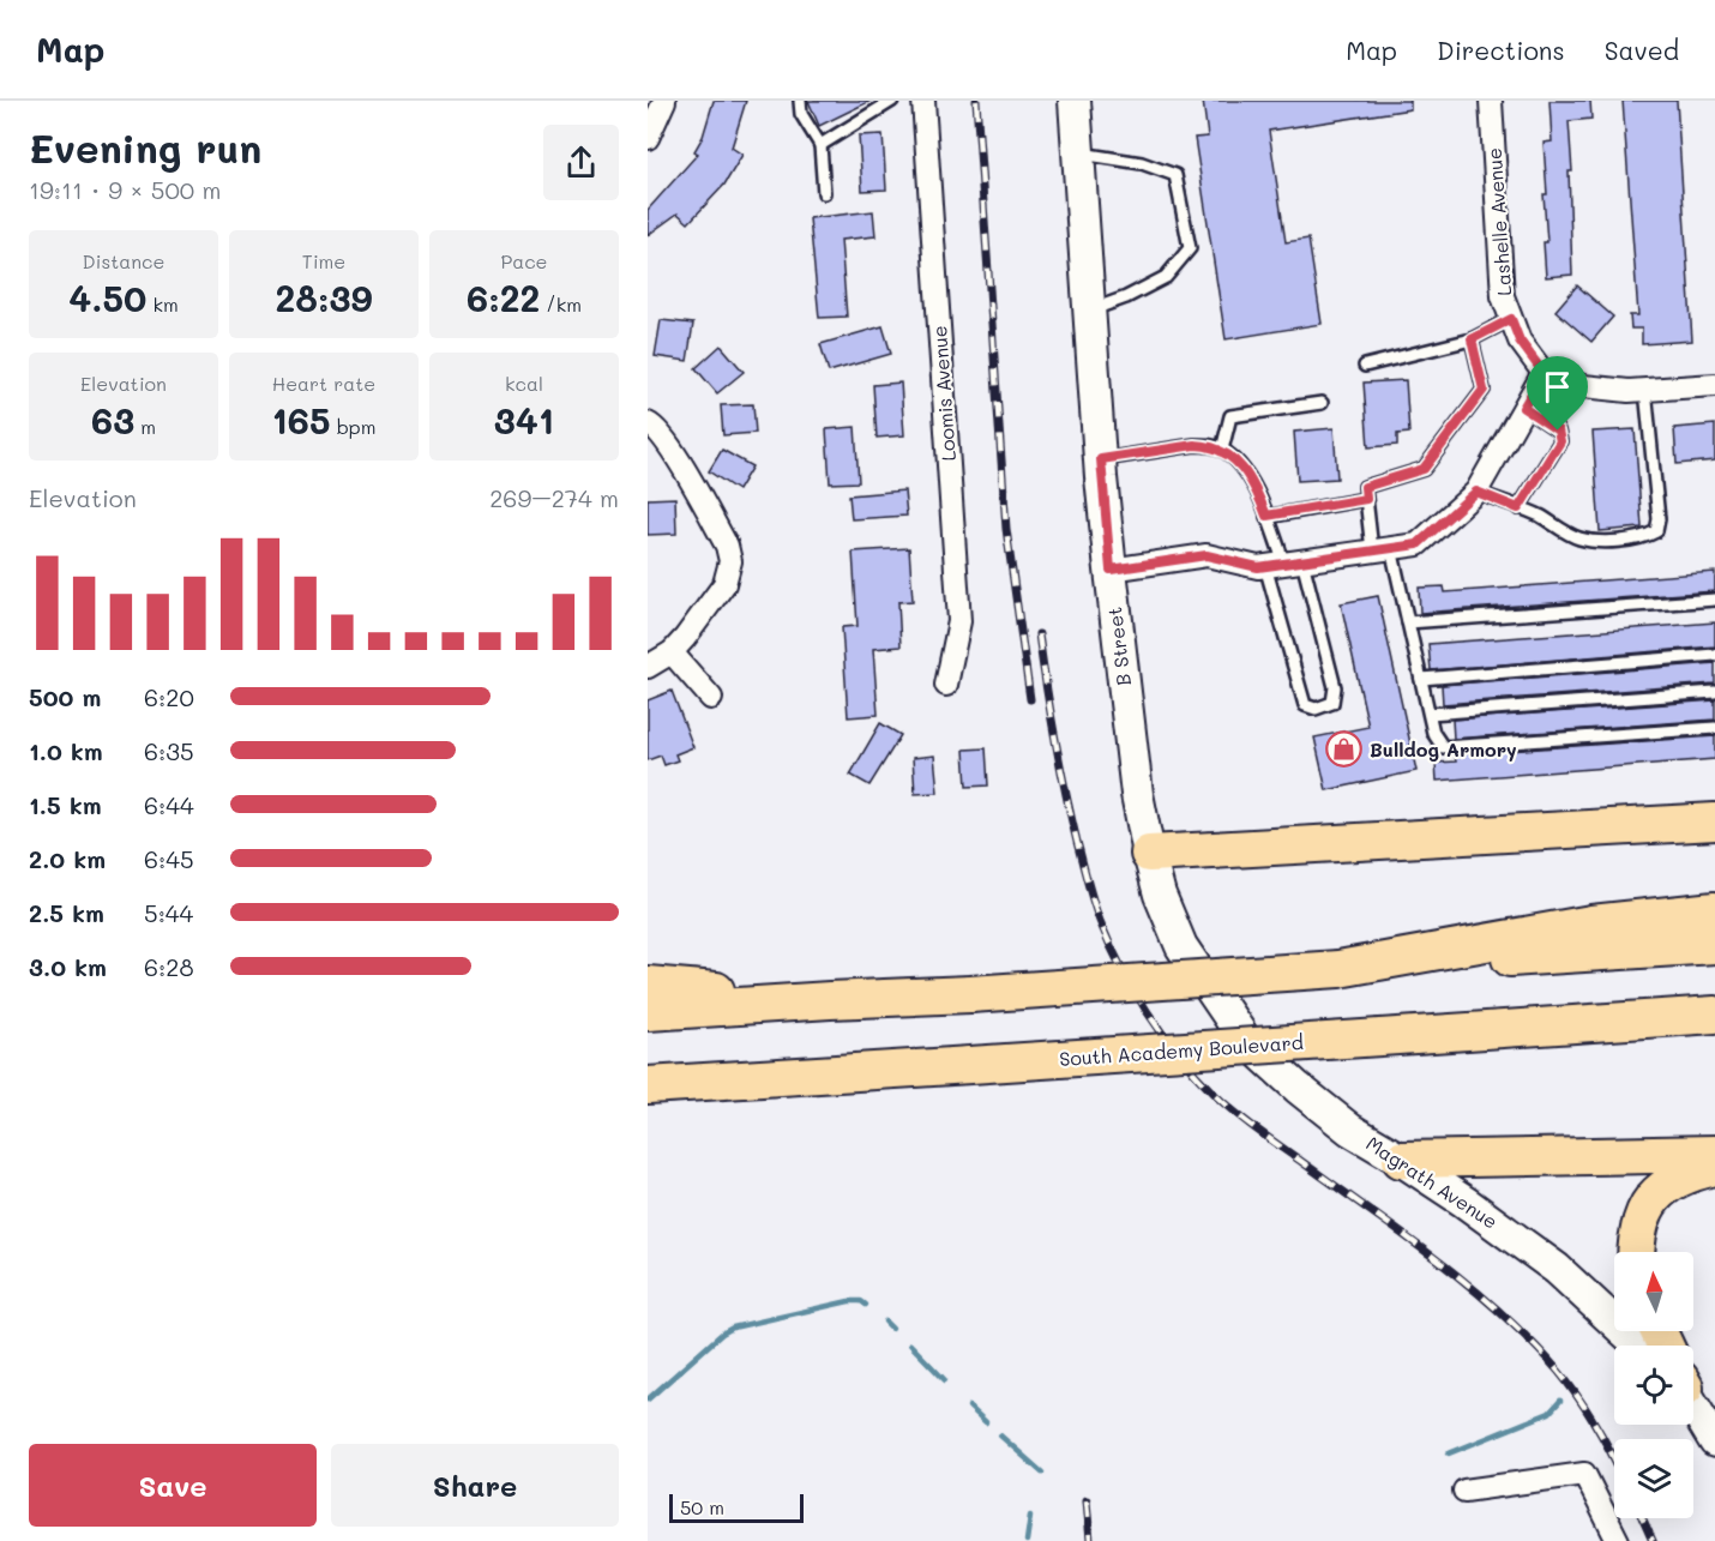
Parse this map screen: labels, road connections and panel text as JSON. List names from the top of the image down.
{
  "streets": {
    "highway": ["South Academy Boulevard"],
    "main road": ["B Street", "Magrath Avenue"],
    "street": ["Lashelle Avenue", "Loomis Avenue"]
  },
  "crossings": [
    ["B Street", "Magrath Avenue"]
  ],
  "places": {
    "shop": ["Bulldog Armory"]
  },
  "scale_bar": "50 m",
  "north": "top",
  "page": {
    "header": "Map",
    "nav": ["Map", "Directions", "Saved"],
    "heading": ["Evening run", "19:11 · 9 × 500 m"],
    "stats": [
      ["Distance", "4.50 km"],
      ["Time", "28:39"],
      ["Pace", "6:22 /km"],
      ["Elevation", "63 m"],
      ["Heart rate", "165 bpm"],
      ["kcal", "341"]
    ],
    "chart": ["Elevation", "269–274 m"],
    "list": [
      {
        "name": "500 m",
        "note": "6:20"
      },
      {
        "name": "1.0 km",
        "note": "6:35"
      },
      {
        "name": "1.5 km",
        "note": "6:44"
      },
      {
        "name": "2.0 km",
        "note": "6:45"
      },
      {
        "name": "2.5 km",
        "note": "5:44"
      },
      {
        "name": "3.0 km",
        "note": "6:28"
      }
    ],
    "buttons": ["Save", "Share"],
    "scale": "50 m"
  }
}
